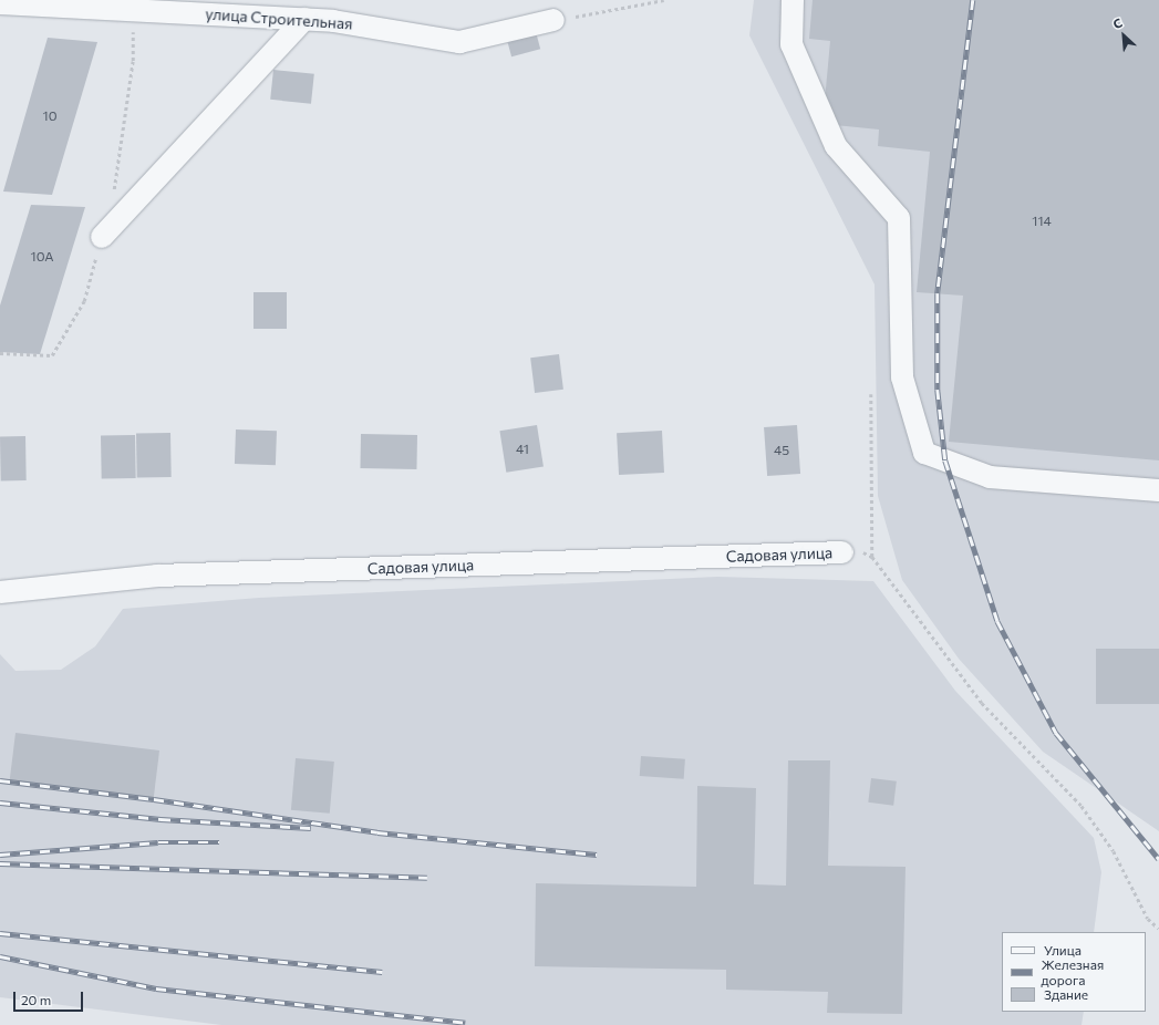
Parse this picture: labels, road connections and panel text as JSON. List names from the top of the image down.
{
  "streets": {
    "street": ["улица Строительная", "Садовая улица"]
  },
  "house_numbers": [
    "10",
    "114",
    "10А",
    "41",
    "45"
  ],
  "legend": ["Улица", "Железная дорога", "Здание"],
  "scale_bar": "20 m",
  "north": "top left"
}
